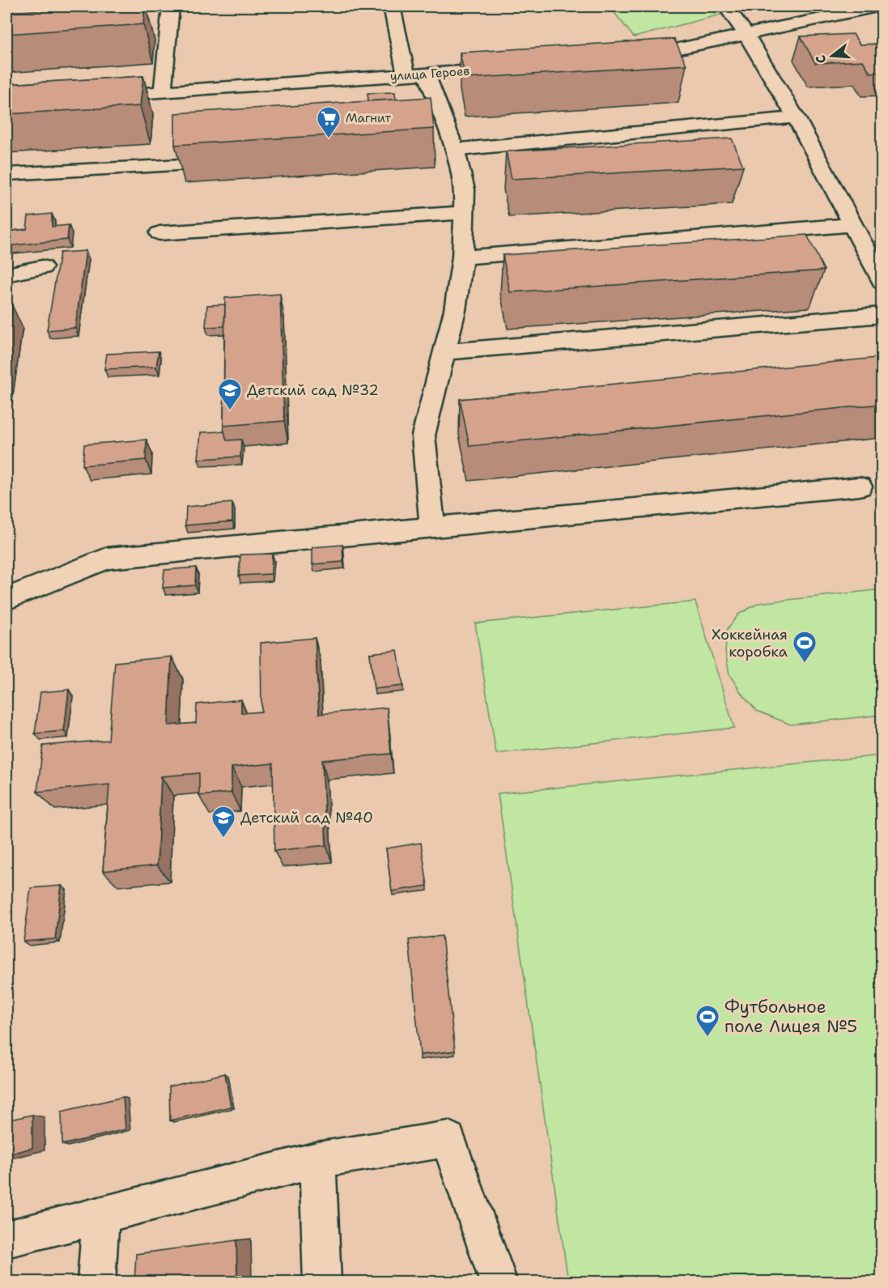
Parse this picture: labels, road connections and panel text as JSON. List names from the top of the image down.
{
  "streets": {
    "street": ["улица Героев"]
  },
  "places": {
    "supermarket": ["Магнит"],
    "school or university": ["Детский сад №32", "Детский сад №40"],
    "sports": ["Хоккейная коробка", "Футбольное поле Лицея №5"]
  },
  "north": "left"
}
